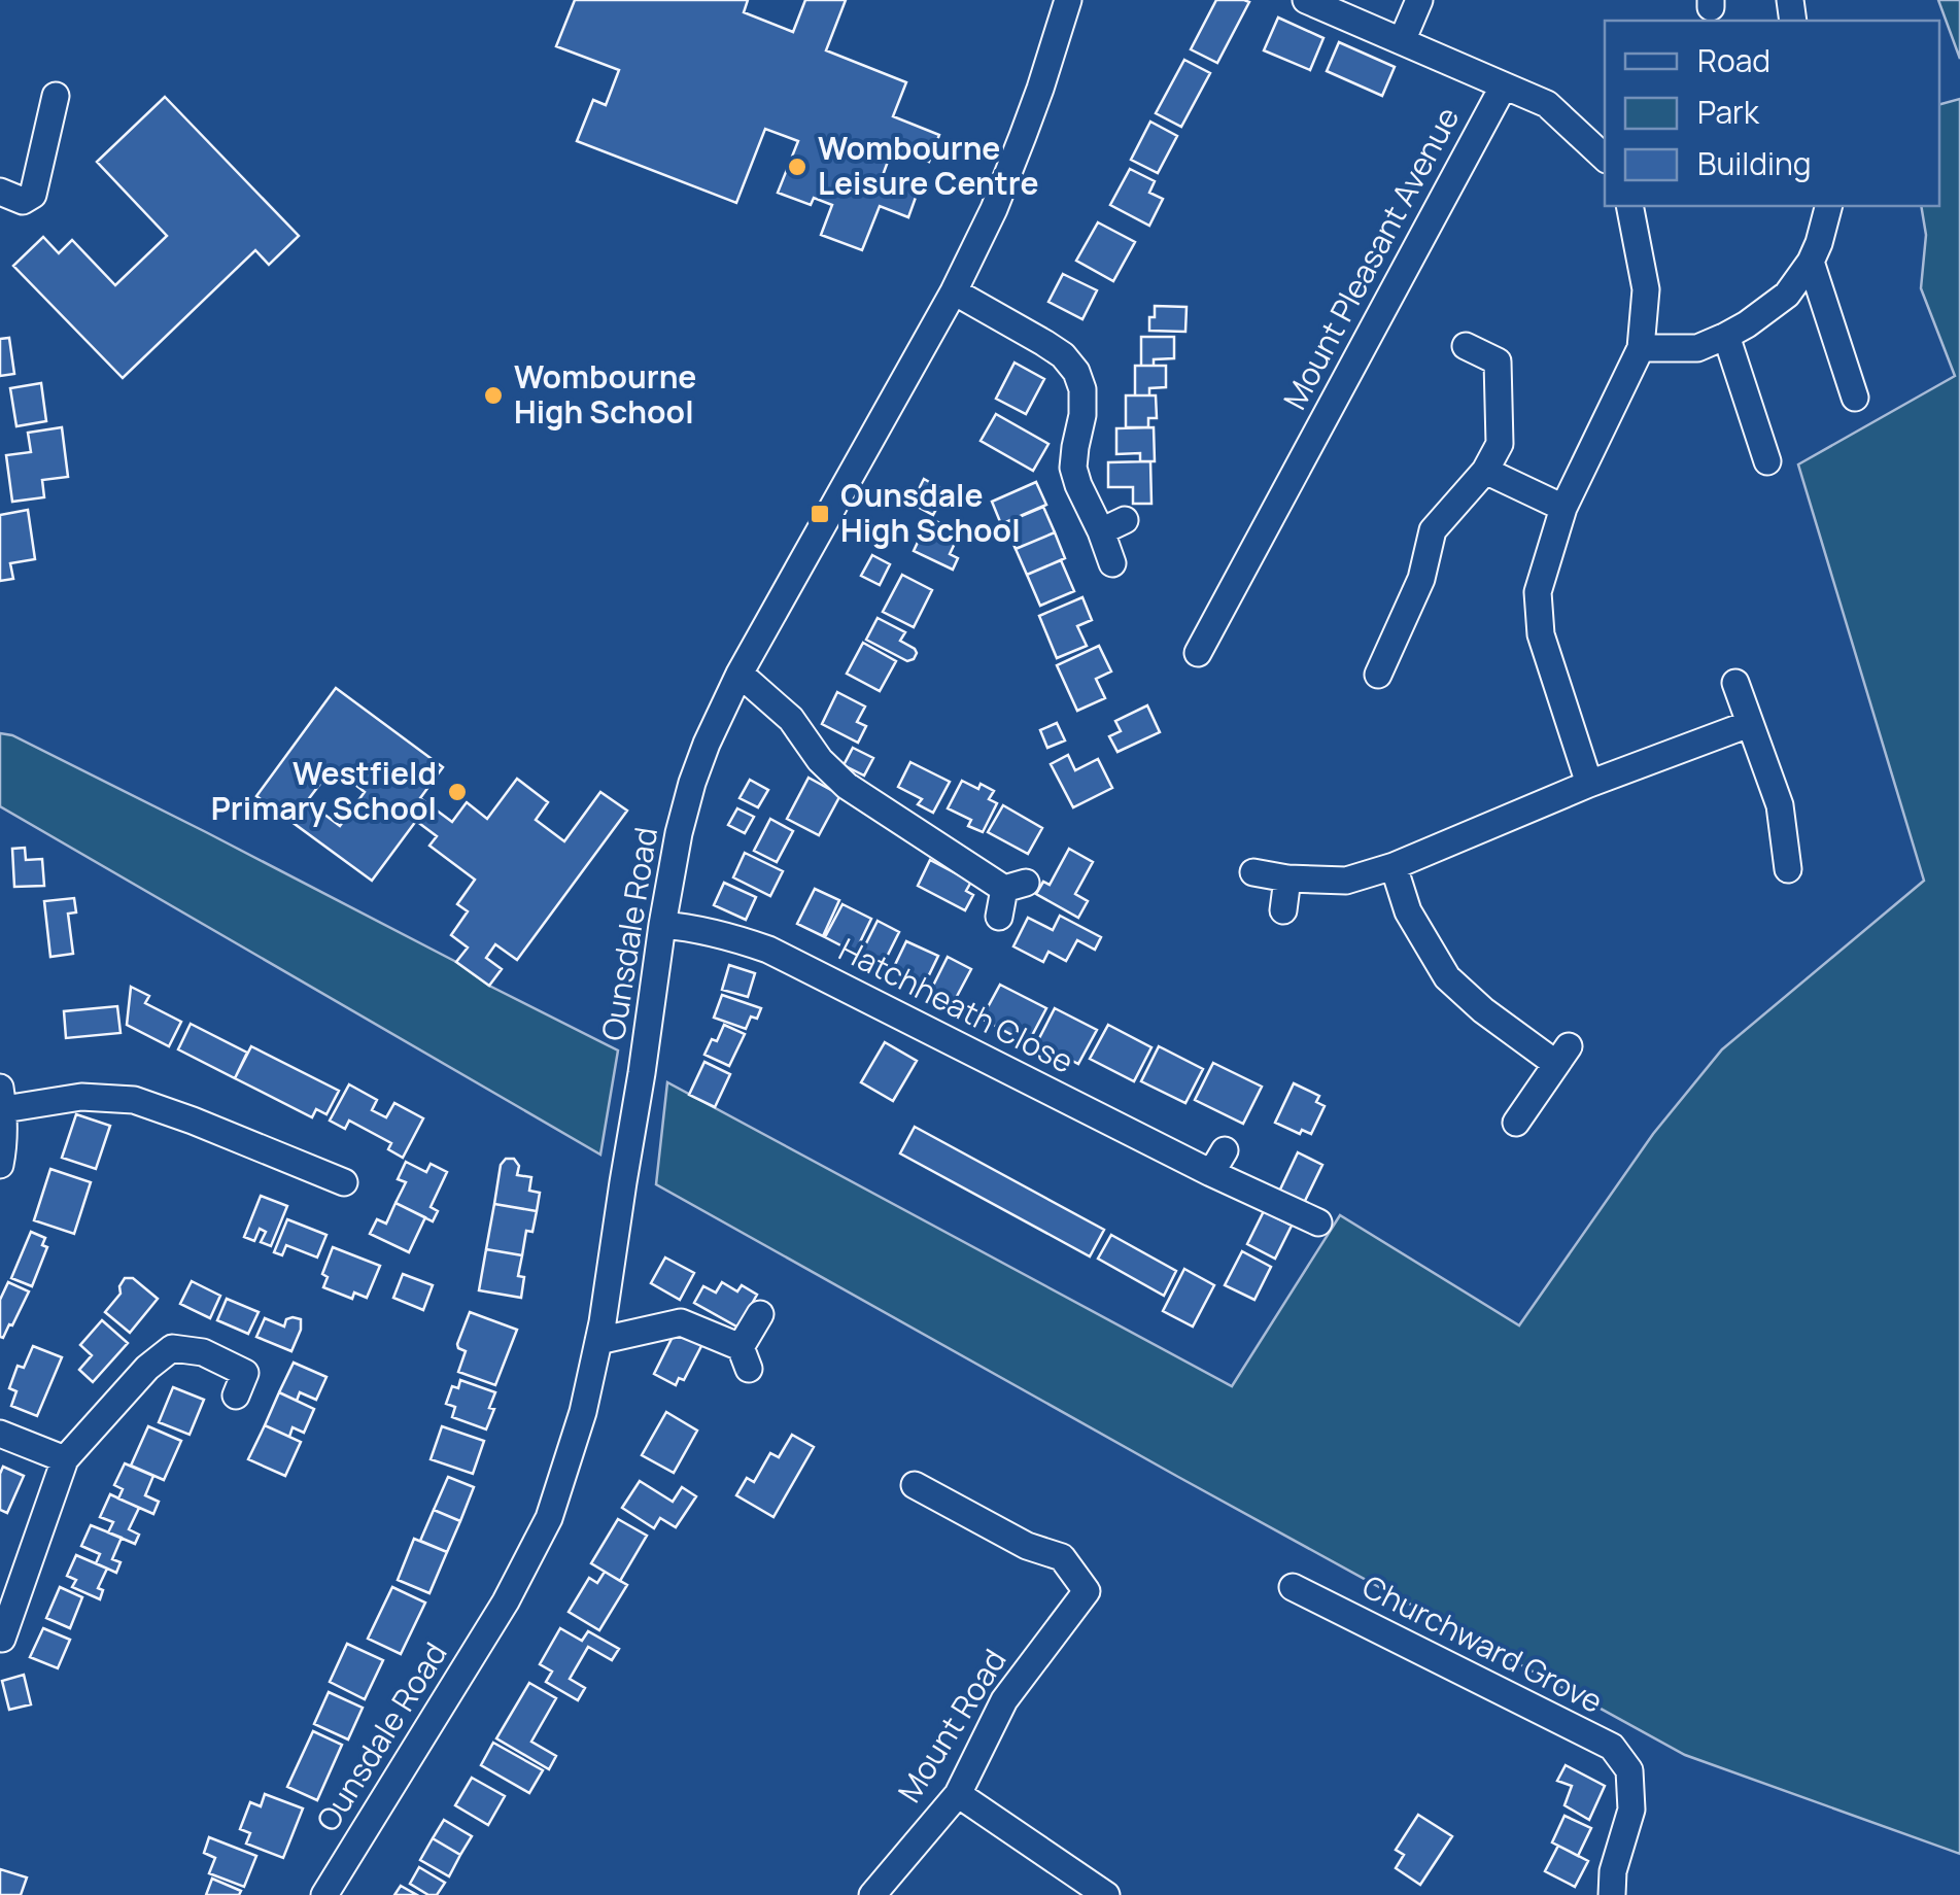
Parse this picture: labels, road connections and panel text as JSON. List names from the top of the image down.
{
  "streets": {
    "street": [
      "Mount Pleasant Avenue",
      "Ounsdale Road",
      "Hatchheath Close",
      "Churchward Grove",
      "Mount Road"
    ]
  },
  "crossings": [
    ["Ounsdale Road", "Hatchheath Close"]
  ],
  "places": {
    "other": ["Wombourne Leisure Centre", "Wombourne High School", "Westfield Primary School"],
    "transit": ["Ounsdale High School"]
  },
  "legend": ["Road", "Park", "Building"]
}
